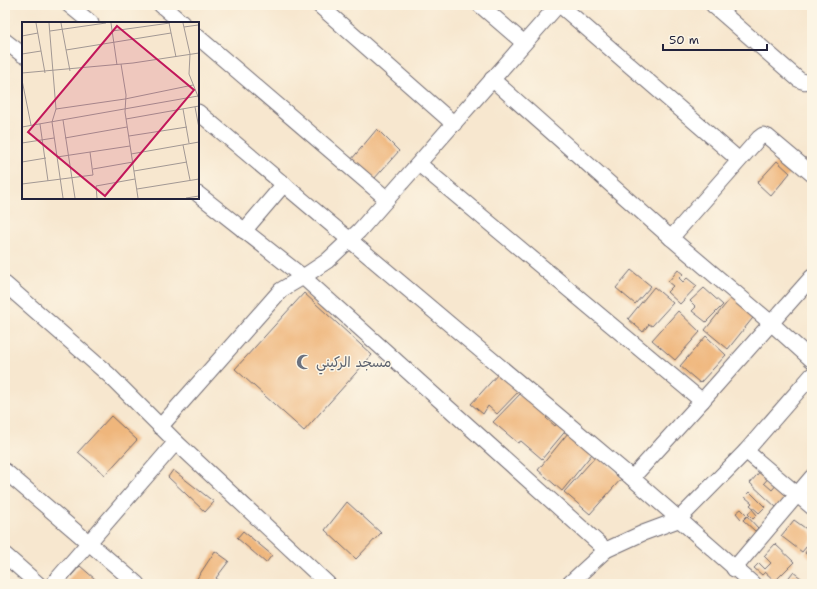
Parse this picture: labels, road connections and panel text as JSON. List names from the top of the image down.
{
  "places": {
    "mosque": ["مسجد الركيني"]
  },
  "scale_bar": "50 m"
}
